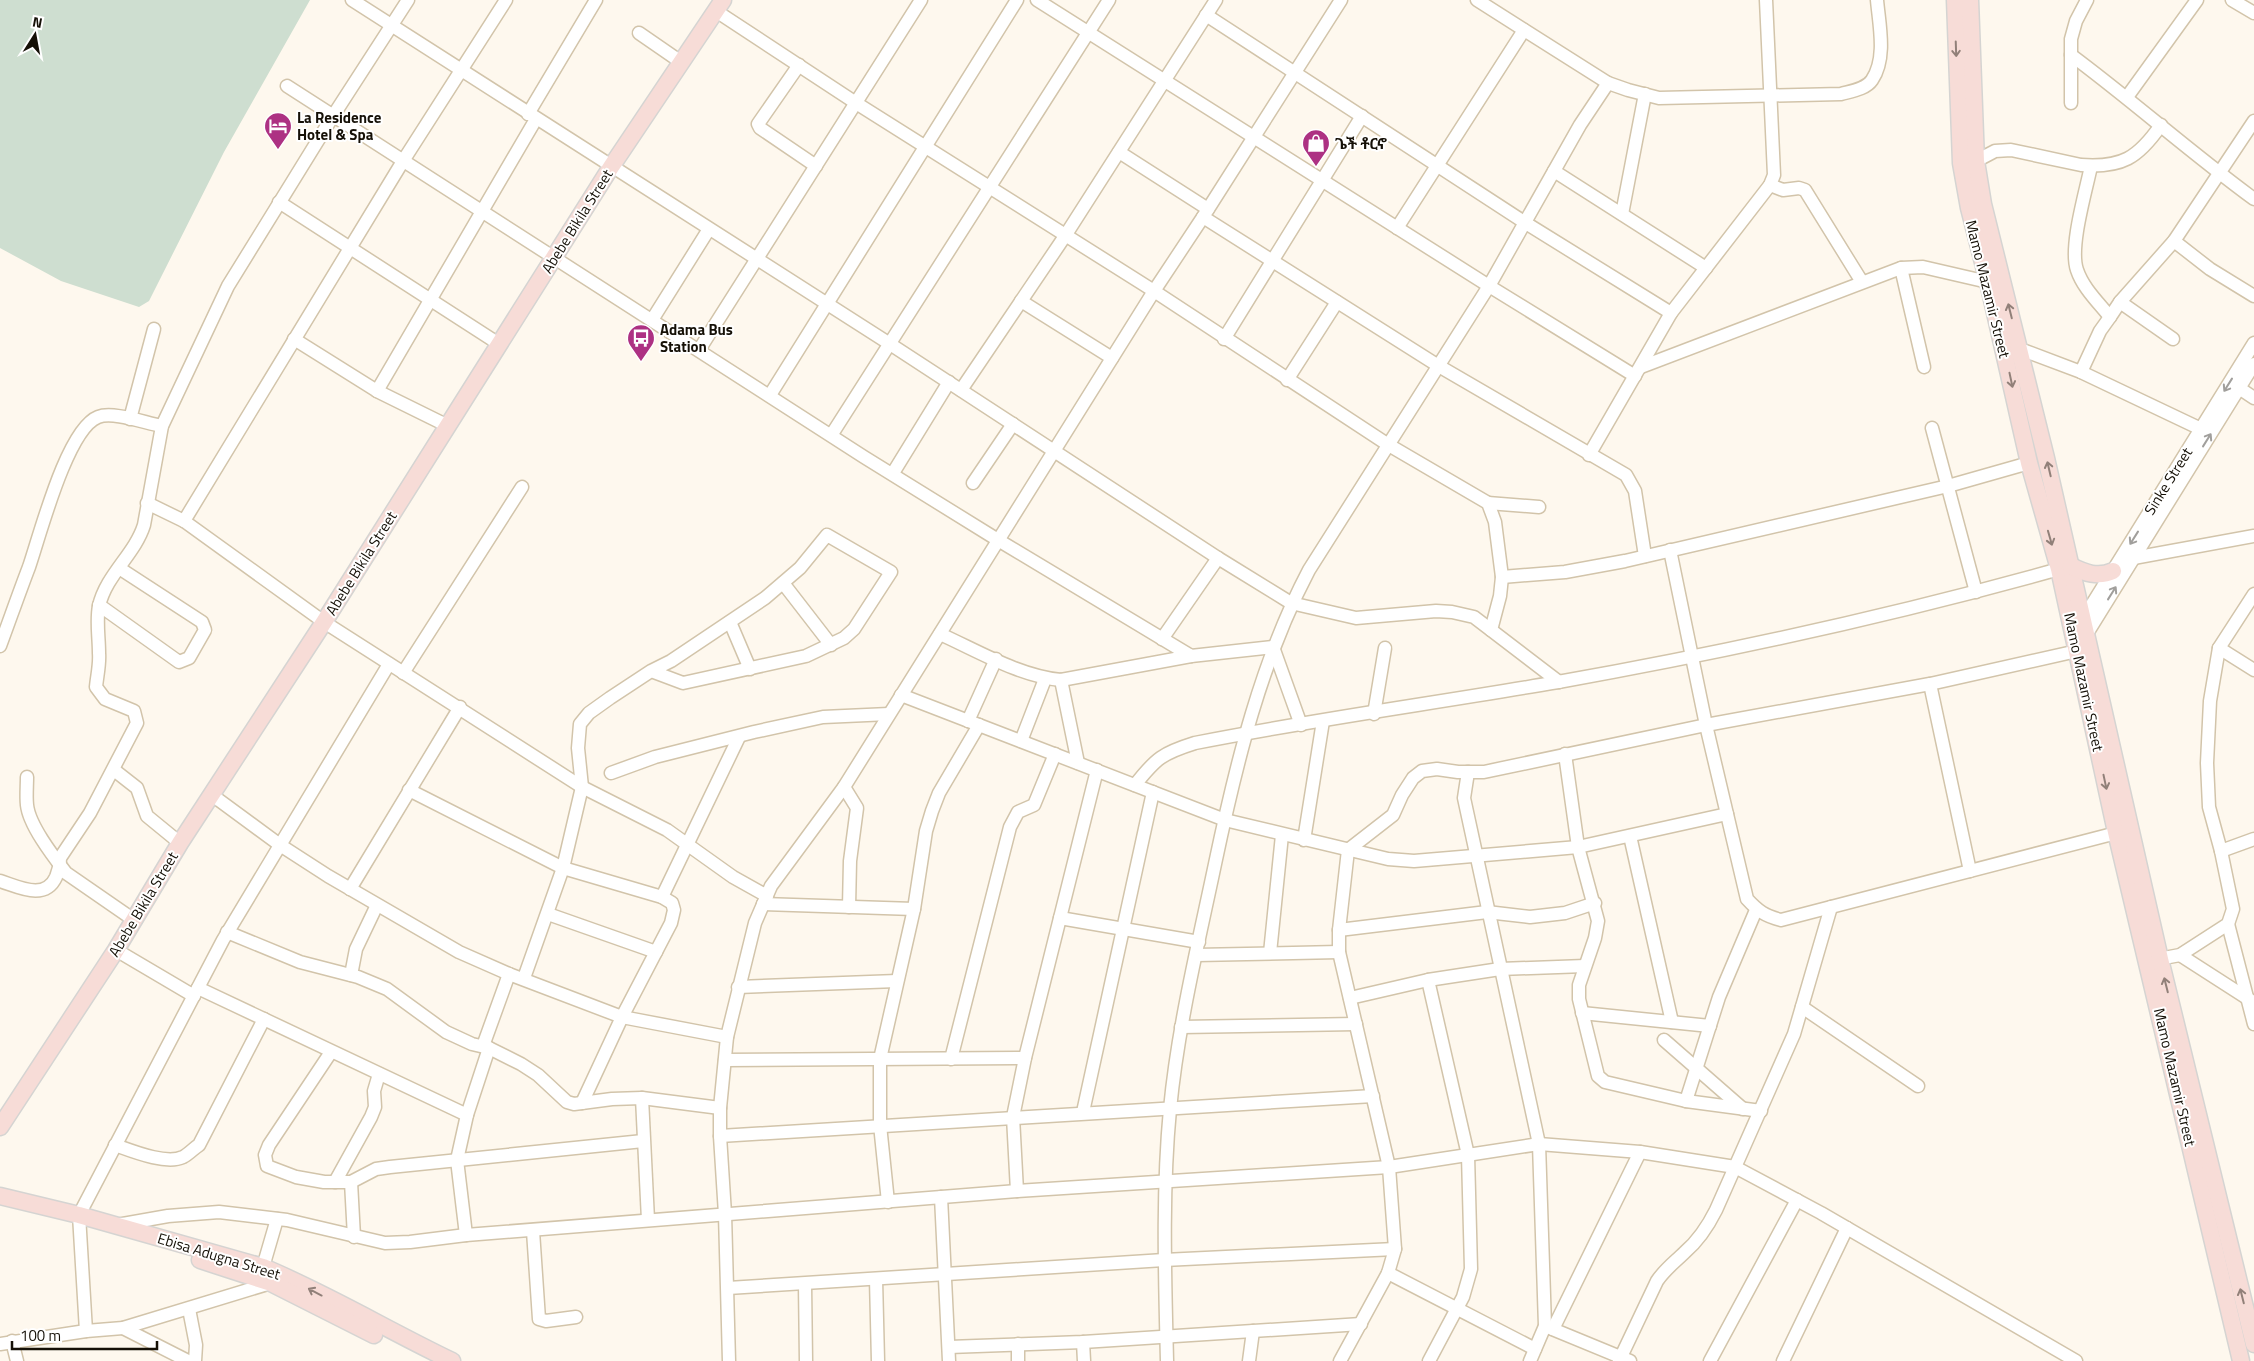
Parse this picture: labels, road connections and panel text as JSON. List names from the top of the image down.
{
  "streets": {
    "main road": ["Abebe Bikila Street", "Mamo Mazamir Street", "Ebisa Adugna Street"],
    "street": ["Sinke Street"]
  },
  "crossings": [
    ["Mamo Mazamir Street", "Sinke Street"]
  ],
  "places": {
    "hotel": ["La Residence Hotel & Spa"],
    "shop": ["ጌች ቶርኖ"],
    "bus stop": ["Adama Bus Station"]
  },
  "scale_bar": "100 m",
  "north": "top"
}
